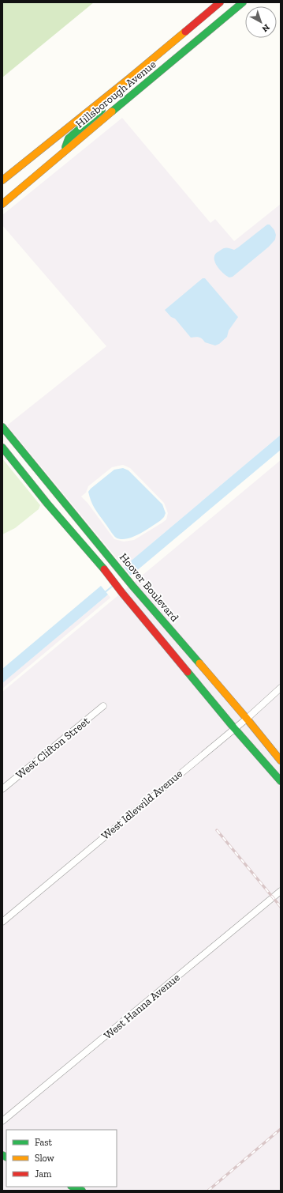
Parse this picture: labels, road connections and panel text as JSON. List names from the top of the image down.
{
  "streets": {
    "main road": ["Hillsborough Avenue", "Hoover Boulevard"],
    "street": ["West Clifton Street", "West Idlewild Avenue", "West Hanna Avenue"]
  },
  "crossings": [
    ["Hoover Boulevard", "West Idlewild Avenue"]
  ],
  "legend": ["Fast", "Slow", "Jam"],
  "north": "bottom right"
}
